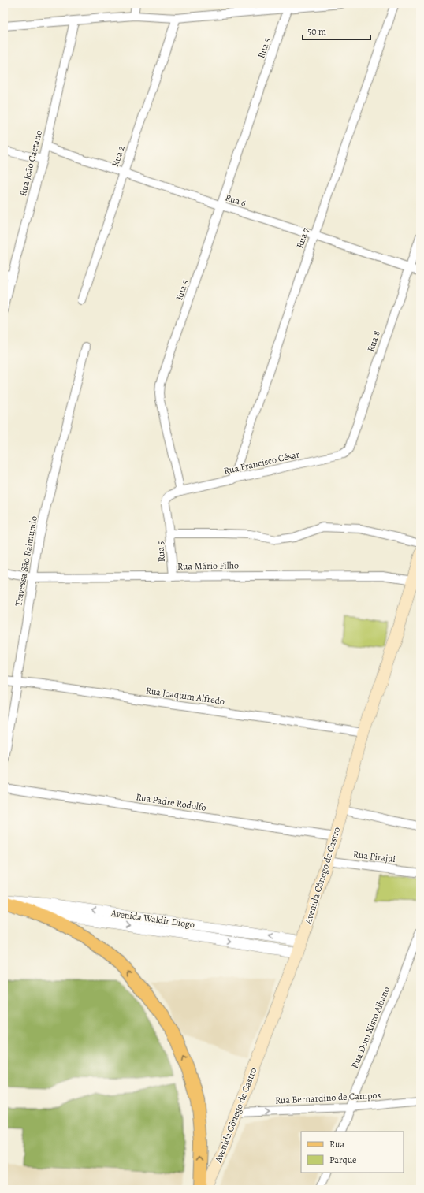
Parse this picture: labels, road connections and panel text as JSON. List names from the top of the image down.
{
  "streets": {
    "main road": ["Avenida Cônego de Castro", "Avenida Waldir Diogo"],
    "street": [
      "Rua 5",
      "Rua 2",
      "Rua João Caetano",
      "Rua 6",
      "Rua 7",
      "Rua 8",
      "Rua Francisco César",
      "Travessa São Raimundo",
      "Rua Mário Filho",
      "Rua Joaquim Alfredo",
      "Rua Padre Rodolfo",
      "Rua Pirajui",
      "Rua Dom Xisto Albano",
      "Rua Bernardino de Campos"
    ]
  },
  "crossings": [
    ["Rua 5", "Rua 6"],
    ["Rua 5", "Rua Francisco César"],
    ["Rua 5", "Rua Mário Filho"],
    ["Rua 2", "Rua 6"],
    ["Rua João Caetano", "Rua 6"],
    ["Rua 6", "Rua 7"],
    ["Rua 6", "Rua 8"],
    ["Rua 7", "Rua Francisco César"],
    ["Rua 8", "Rua Francisco César"],
    ["Travessa São Raimundo", "Rua Mário Filho"],
    ["Travessa São Raimundo", "Rua Joaquim Alfredo"],
    ["Rua Mário Filho", "Avenida Cônego de Castro"],
    ["Rua Joaquim Alfredo", "Avenida Cônego de Castro"],
    ["Rua Padre Rodolfo", "Avenida Cônego de Castro"],
    ["Rua Pirajui", "Avenida Cônego de Castro"],
    ["Avenida Cônego de Castro", "Avenida Waldir Diogo"],
    ["Avenida Cônego de Castro", "Rua Bernardino de Campos"],
    ["Rua Dom Xisto Albano", "Rua Bernardino de Campos"]
  ],
  "one_way": ["Rua Bernardino de Campos"],
  "legend": ["Rua", "Parque"],
  "scale_bar": "50 m"
}
